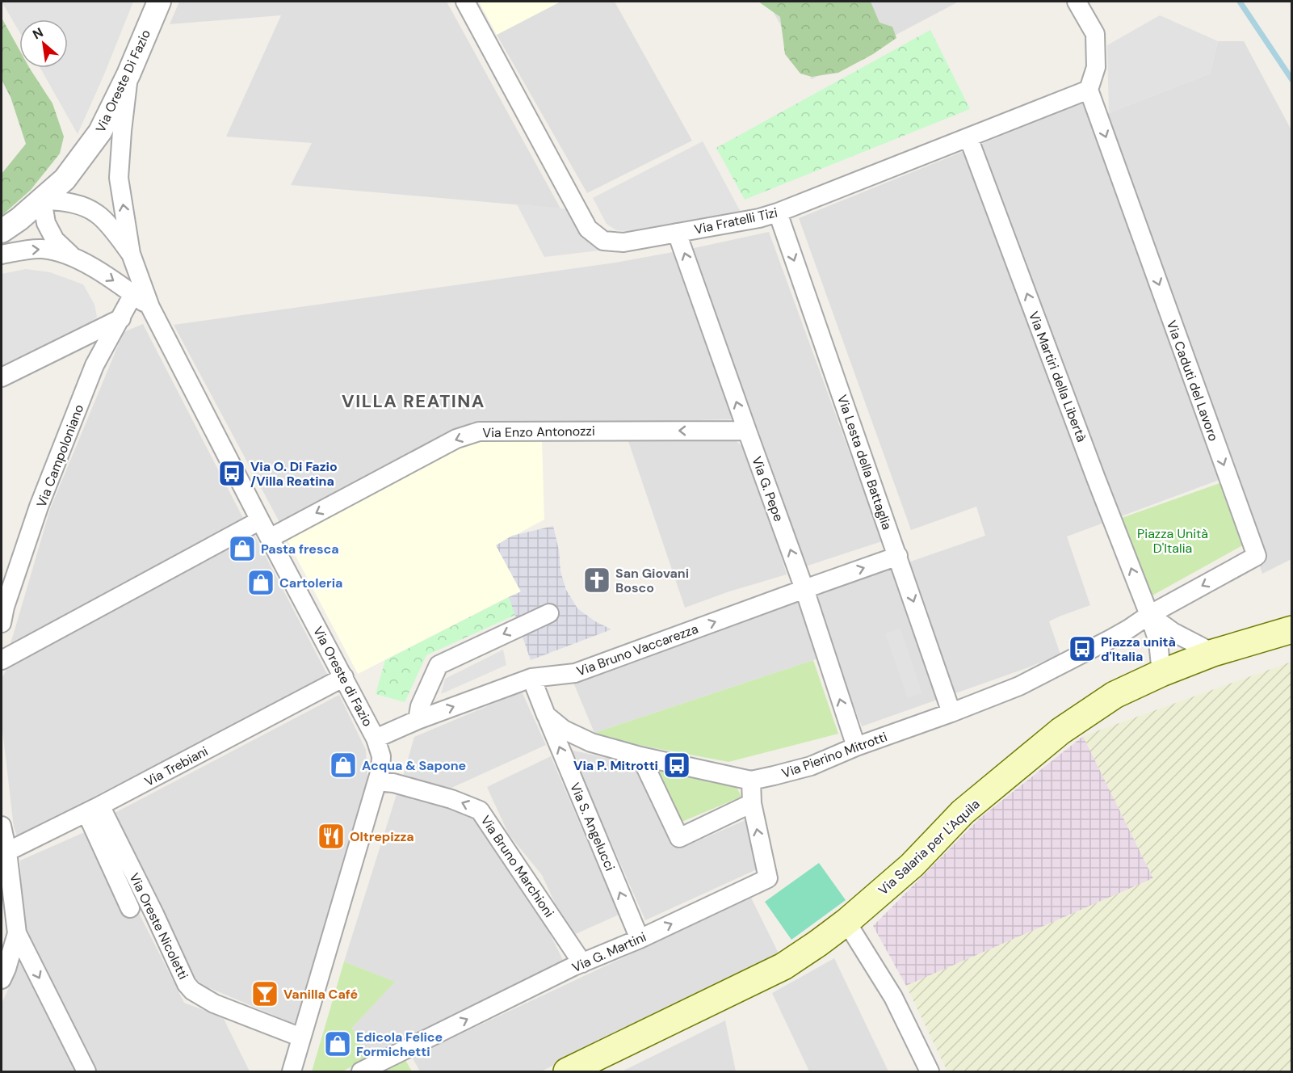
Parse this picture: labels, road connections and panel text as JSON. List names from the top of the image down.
{
  "streets": {
    "main road": ["Via Salaria per L'Aquila"],
    "street": [
      "Via Oreste Di Fazio",
      "Via Fratelli Tizi",
      "Via Martiri della Libertà",
      "Via Caduti del Lavoro",
      "Via Enzo Antonozzi",
      "Via Campoloniano",
      "Via Lesta della Battaglia",
      "Via G. Pepe",
      "Via Bruno Vaccarezza",
      "Via Oreste di Fazio",
      "Via Pierino Mitrotti",
      "Via Trebiani",
      "Via S. Angelucci",
      "Via Bruno Marchioni",
      "Via Oreste Nicoletti",
      "Via G. Martini"
    ]
  },
  "crossings": [
    ["Via Fratelli Tizi", "Via Martiri della Libertà"],
    ["Via Fratelli Tizi", "Via Caduti del Lavoro"],
    ["Via Fratelli Tizi", "Via Lesta della Battaglia"],
    ["Via Fratelli Tizi", "Via G. Pepe"],
    ["Via Martiri della Libertà", "Via Caduti del Lavoro"],
    ["Via Martiri della Libertà", "Via Pierino Mitrotti"],
    ["Via Caduti del Lavoro", "Via Pierino Mitrotti"],
    ["Via Enzo Antonozzi", "Via G. Pepe"],
    ["Via Enzo Antonozzi", "Via Oreste di Fazio"],
    ["Via Lesta della Battaglia", "Via Bruno Vaccarezza"],
    ["Via Lesta della Battaglia", "Via Pierino Mitrotti"],
    ["Via G. Pepe", "Via Bruno Vaccarezza"],
    ["Via G. Pepe", "Via Pierino Mitrotti"],
    ["Via Bruno Vaccarezza", "Via Oreste di Fazio"],
    ["Via Oreste di Fazio", "Via Trebiani"],
    ["Via Oreste di Fazio", "Via Bruno Marchioni"],
    ["Via Oreste di Fazio", "Via Oreste Nicoletti"],
    ["Via Pierino Mitrotti", "Via S. Angelucci"],
    ["Via Pierino Mitrotti", "Via G. Martini"],
    ["Via Trebiani", "Via Oreste Nicoletti"],
    ["Via S. Angelucci", "Via G. Martini"],
    ["Via Bruno Marchioni", "Via G. Martini"]
  ],
  "one_way": [
    "Via Martiri della Libertà",
    "Via Caduti del Lavoro",
    "Via Enzo Antonozzi",
    "Via Lesta della Battaglia",
    "Via G. Pepe",
    "Via Bruno Vaccarezza",
    "Via S. Angelucci",
    "Via Bruno Marchioni",
    "Via G. Martini"
  ],
  "districts": ["VILLA REATINA"],
  "parks": ["Piazza Unità D'Italia"],
  "places": {
    "bus stop": ["Via O. Di Fazio /Villa Reatina", "Piazza unità d'Italia", "Via P. Mitrotti"],
    "shop": [
      "Pasta fresca",
      "Cartoleria",
      "Acqua & Sapone",
      "Edicola Felice Formichetti"
    ],
    "church": ["San Giovani Bosco"],
    "restaurant": ["Oltrepizza"],
    "bar": ["Vanilla Café"]
  },
  "north": "top left"
}
